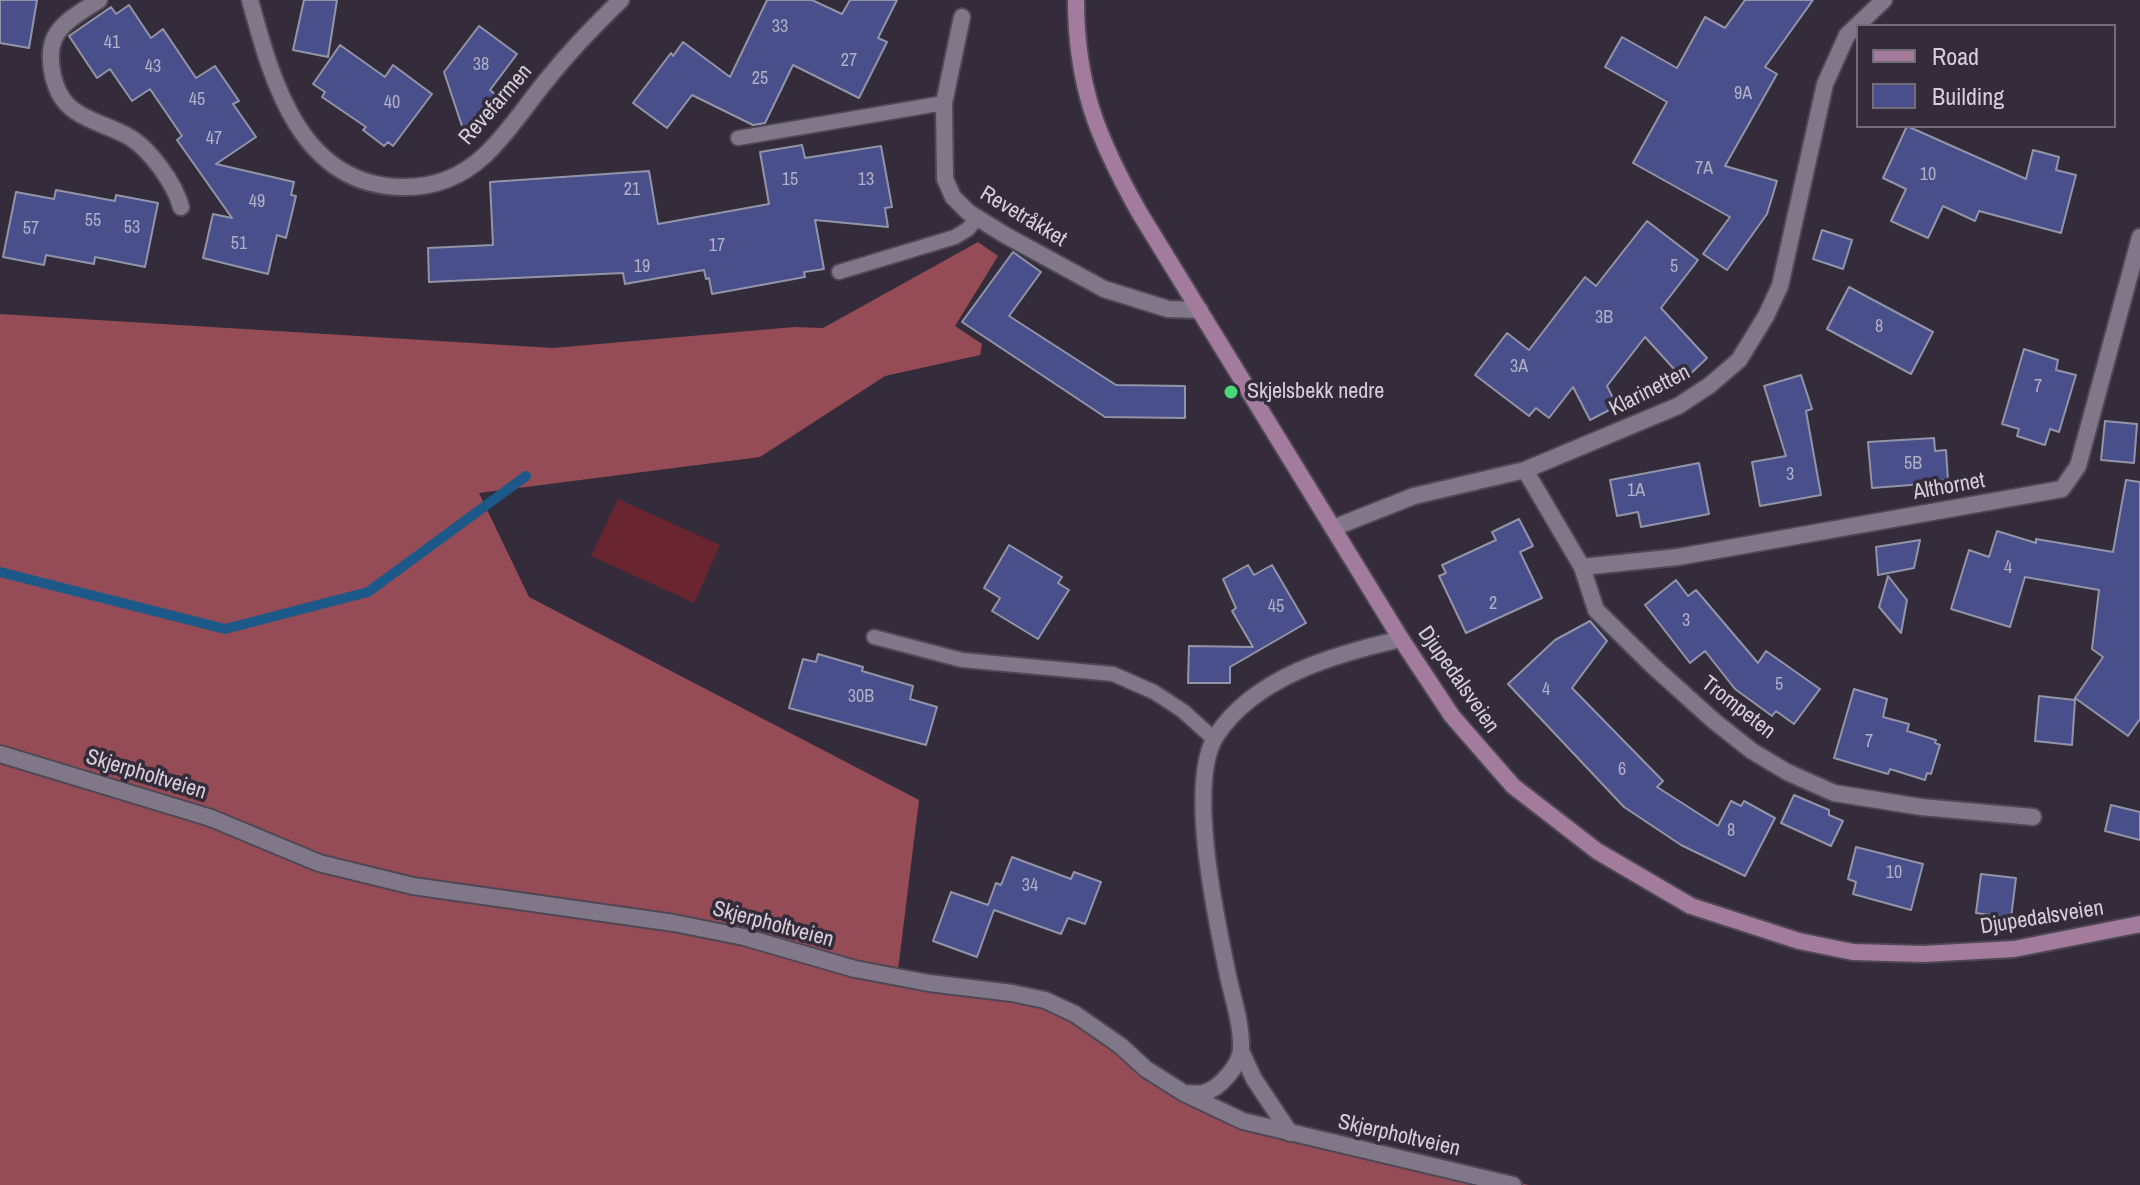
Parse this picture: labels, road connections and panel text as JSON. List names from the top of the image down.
{
  "streets": {
    "street": [
      "Revefarmen",
      "Revetråkket",
      "Klarinetten",
      "Althornet",
      "Djupedalsveien",
      "Trompeten",
      "Skjerpholtveien"
    ]
  },
  "crossings": [
    ["Revetråkket", "Djupedalsveien"],
    ["Klarinetten", "Djupedalsveien"],
    ["Klarinetten", "Trompeten"],
    ["Althornet", "Trompeten"]
  ],
  "places": ["Skjelsbekk nedre"],
  "house_numbers": [
    "33",
    "41",
    "27",
    "38",
    "43",
    "25",
    "9A",
    "45",
    "40",
    "47",
    "7A",
    "10",
    "15",
    "13",
    "21",
    "49",
    "55",
    "53",
    "57",
    "51",
    "17",
    "19",
    "5",
    "3B",
    "8",
    "3A",
    "7",
    "5B",
    "3",
    "1A",
    "4",
    "2",
    "45",
    "3",
    "5",
    "4",
    "30B",
    "7",
    "6",
    "8",
    "10",
    "34"
  ],
  "legend": ["Road", "Building"]
}
